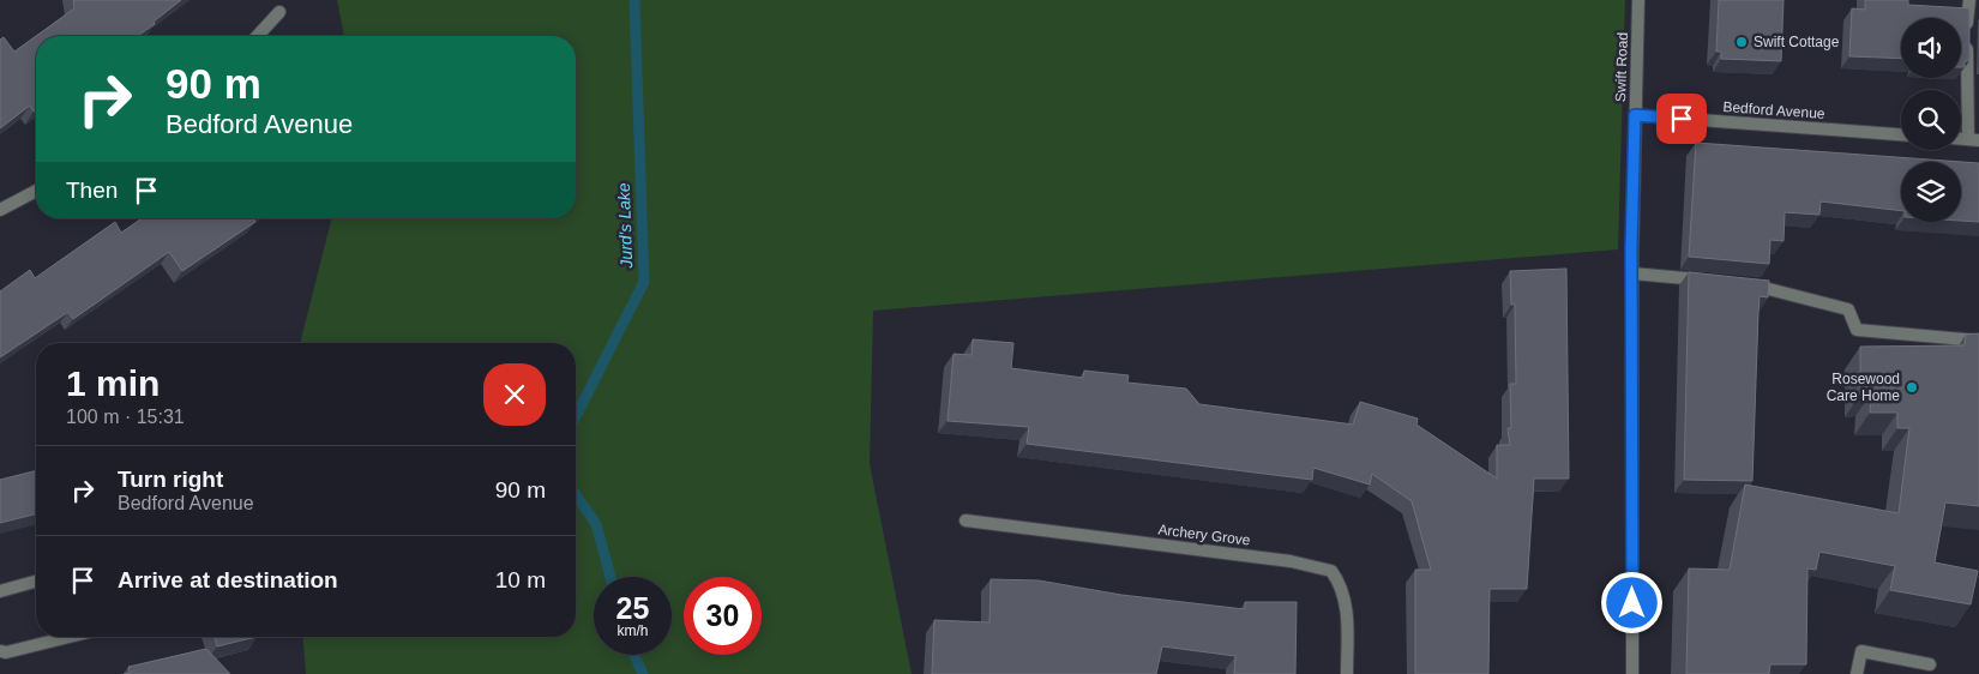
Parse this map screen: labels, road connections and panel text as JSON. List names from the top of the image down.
{
  "streets": {
    "street": ["Swift Road", "Bedford Avenue", "Archery Grove"]
  },
  "crossings": [
    ["Swift Road", "Bedford Avenue"]
  ],
  "water": ["Jurd's Lake"],
  "places": ["Swift Cottage", "Rosewood Care Home"],
  "page": {
    "turn": ["90 m", "Bedford Avenue"],
    "then": "Then",
    "heading": ["1 min", "100 m · 15:31"],
    "list": [
      {
        "name": "Turn right",
        "note": "Bedford Avenue",
        "value": "90 m"
      },
      {
        "name": "Arrive at destination",
        "value": "10 m"
      }
    ],
    "speed": "25 km/h",
    "limit": "30"
  }
}
